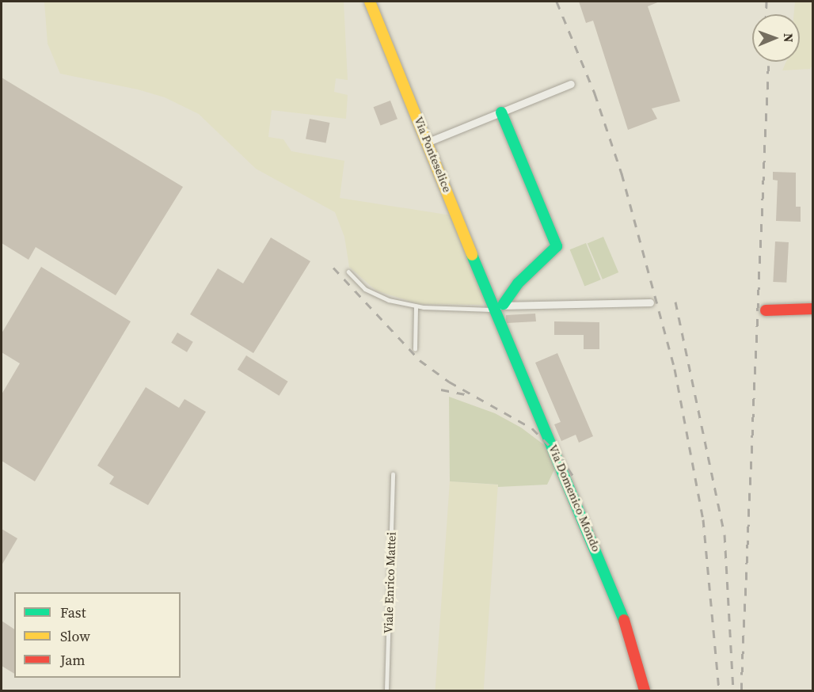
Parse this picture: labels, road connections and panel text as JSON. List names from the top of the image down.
{
  "streets": {
    "street": ["Via Ponteselice", "Via Domenico Mondo"],
    "lane": ["Viale Enrico Mattei"]
  },
  "crossings": [
    ["Via Ponteselice", "Via Domenico Mondo"]
  ],
  "legend": ["Fast", "Slow", "Jam"],
  "north": "right"
}
